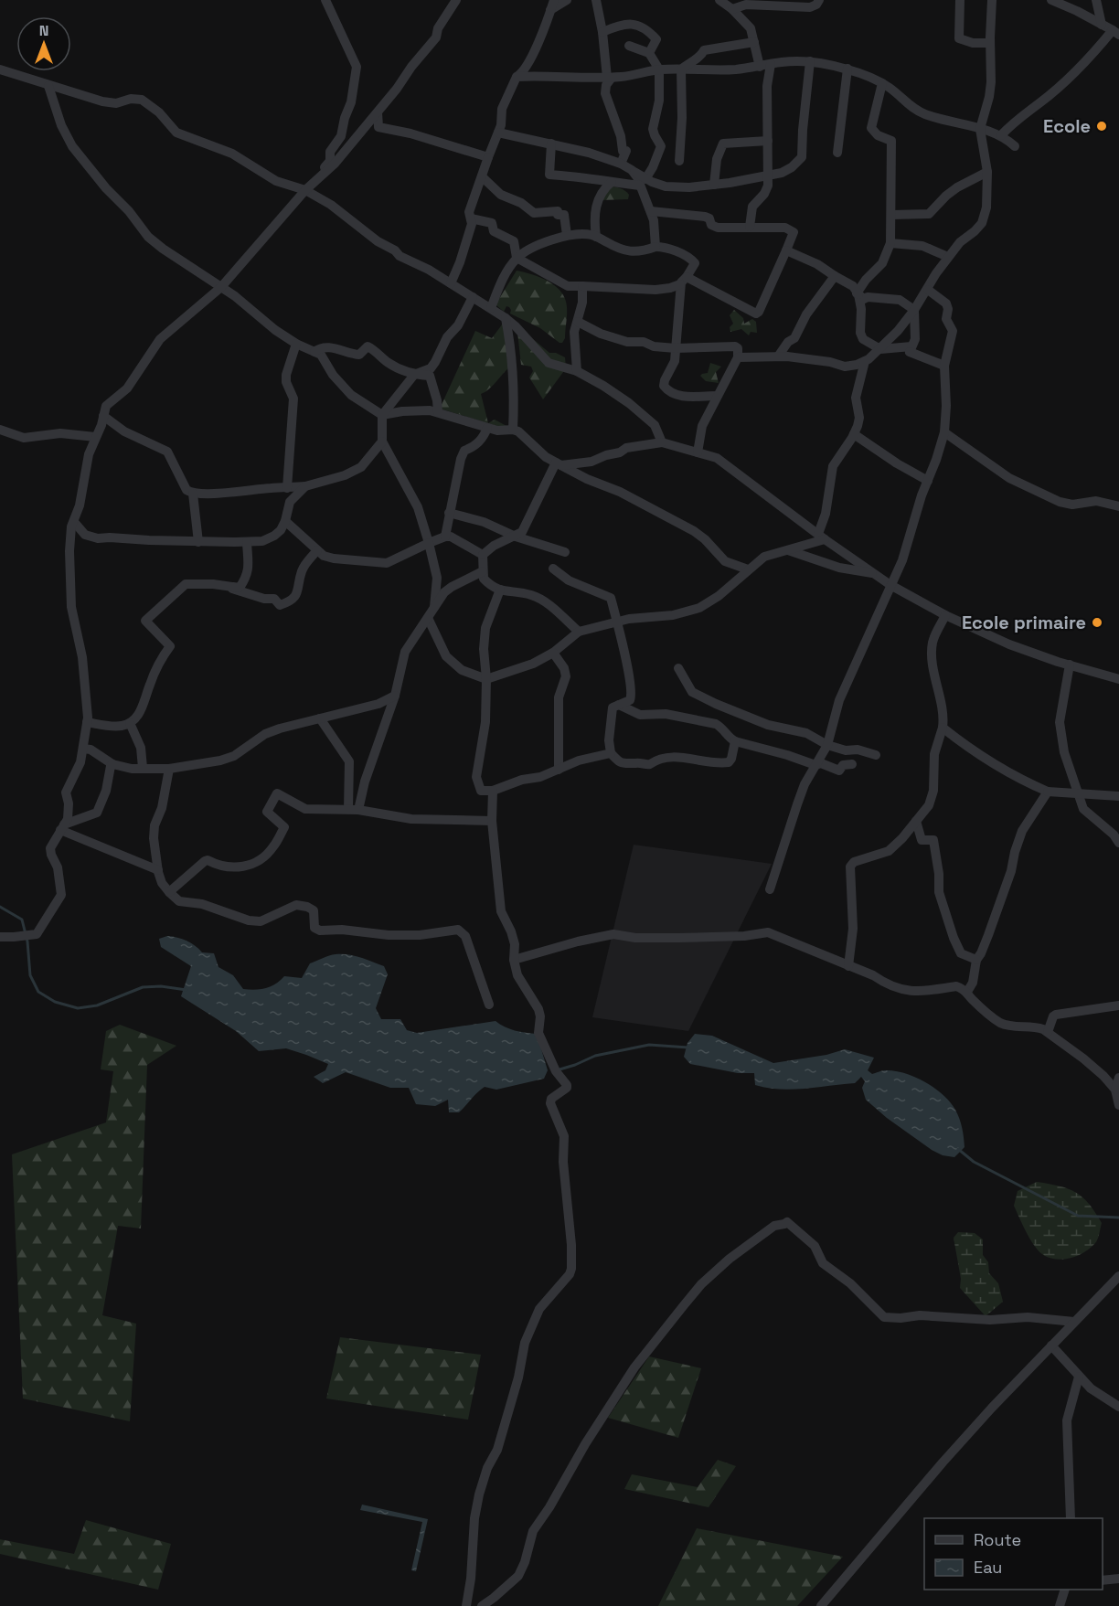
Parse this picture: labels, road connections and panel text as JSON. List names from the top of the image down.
{
  "places": ["Ecole", "Ecole primaire"],
  "legend": ["Route", "Eau"],
  "north": "top"
}
